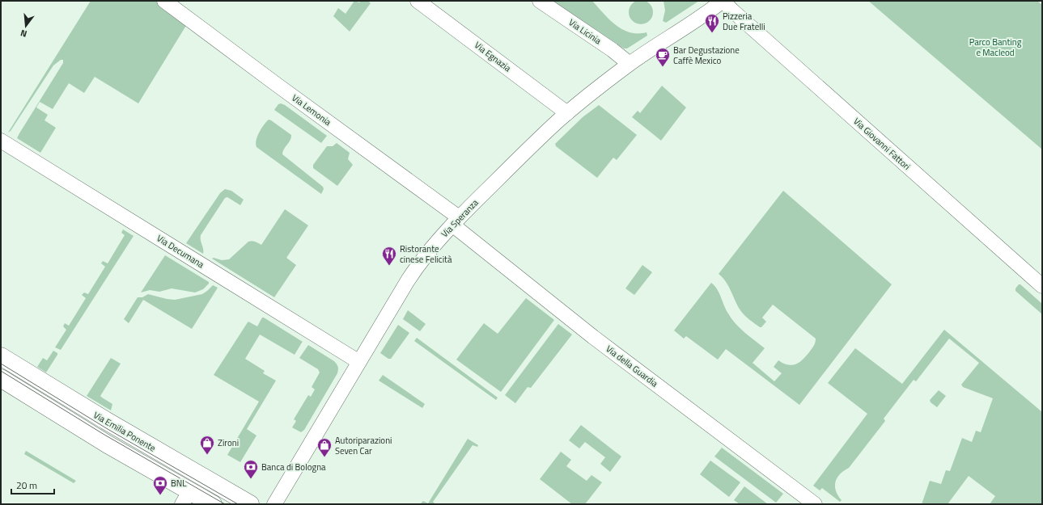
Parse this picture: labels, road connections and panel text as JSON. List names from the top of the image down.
{
  "streets": {
    "main road": ["Via Emilia Ponente"],
    "street": [
      "Via Licinia",
      "Via Egnazia",
      "Via Lemonia",
      "Via Giovanni Fattori",
      "Via Speranza",
      "Via Decumana",
      "Via della Guardia"
    ]
  },
  "crossings": [
    ["Via Licinia", "Via Speranza"],
    ["Via Egnazia", "Via Speranza"],
    ["Via Lemonia", "Via Speranza"],
    ["Via Lemonia", "Via della Guardia"],
    ["Via Giovanni Fattori", "Via Speranza"],
    ["Via Speranza", "Via Decumana"],
    ["Via Speranza", "Via della Guardia"]
  ],
  "parks": ["Parco Banting e Macleod"],
  "places": {
    "restaurant": ["Pizzeria Due Fratelli", "Ristorante cinese Felicità"],
    "cafe": ["Bar Degustazione Caffè Mexico"],
    "shop": ["Zironi", "Autoriparazioni Seven Car"],
    "bank": ["Banca di Bologna", "BNL"]
  },
  "scale_bar": "20 m",
  "north": "bottom"
}
